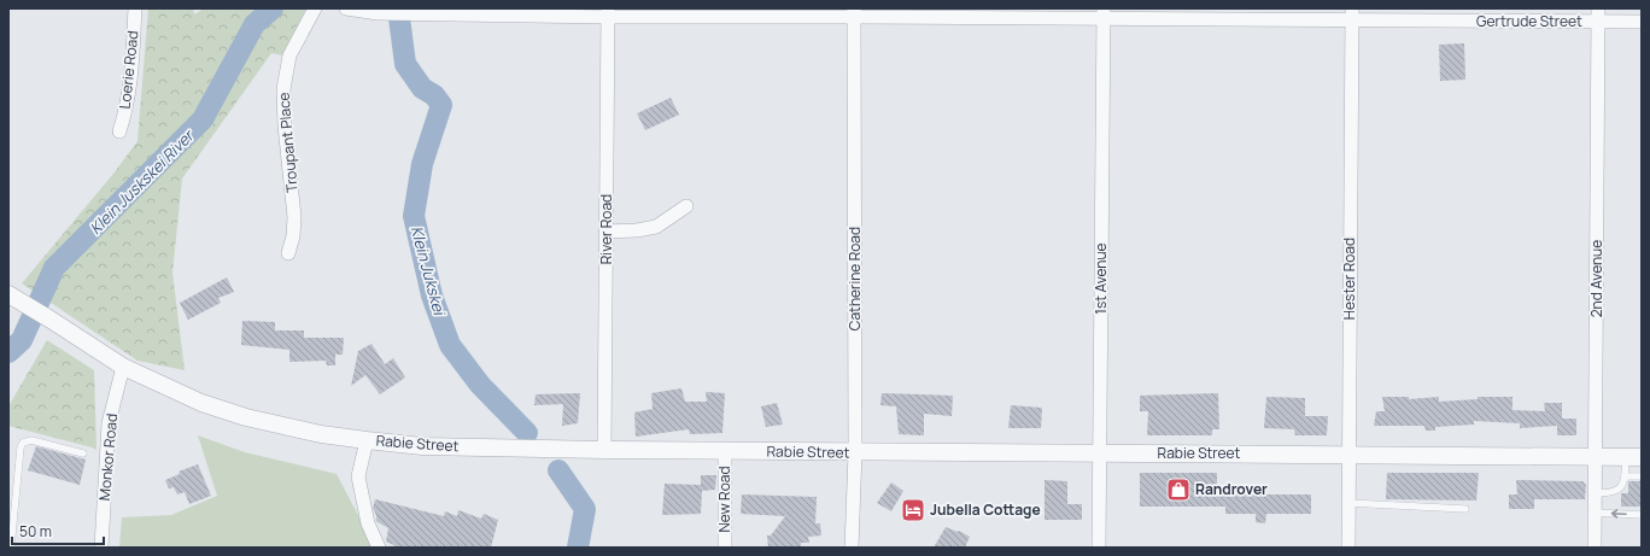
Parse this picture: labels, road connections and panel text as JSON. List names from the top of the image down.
{
  "streets": {
    "street": [
      "Gertrude Street",
      "Loerie Road",
      "Troupant Place",
      "River Road",
      "Catherine Road",
      "1st Avenue",
      "Hester Road",
      "2nd Avenue",
      "Rabie Street",
      "Monkor Road",
      "New Road"
    ]
  },
  "crossings": [
    ["Gertrude Street", "River Road"],
    ["Gertrude Street", "Catherine Road"],
    ["Gertrude Street", "1st Avenue"],
    ["Gertrude Street", "Hester Road"],
    ["Gertrude Street", "2nd Avenue"],
    ["River Road", "Rabie Street"],
    ["Catherine Road", "Rabie Street"],
    ["1st Avenue", "Rabie Street"],
    ["Hester Road", "Rabie Street"],
    ["2nd Avenue", "Rabie Street"],
    ["Rabie Street", "Monkor Road"],
    ["Rabie Street", "New Road"]
  ],
  "water": ["Klein Juskskei River", "Klein Jukskei"],
  "places": {
    "shop": ["Randrover"],
    "hotel": ["Jubella Cottage"]
  },
  "scale_bar": "50 m"
}
